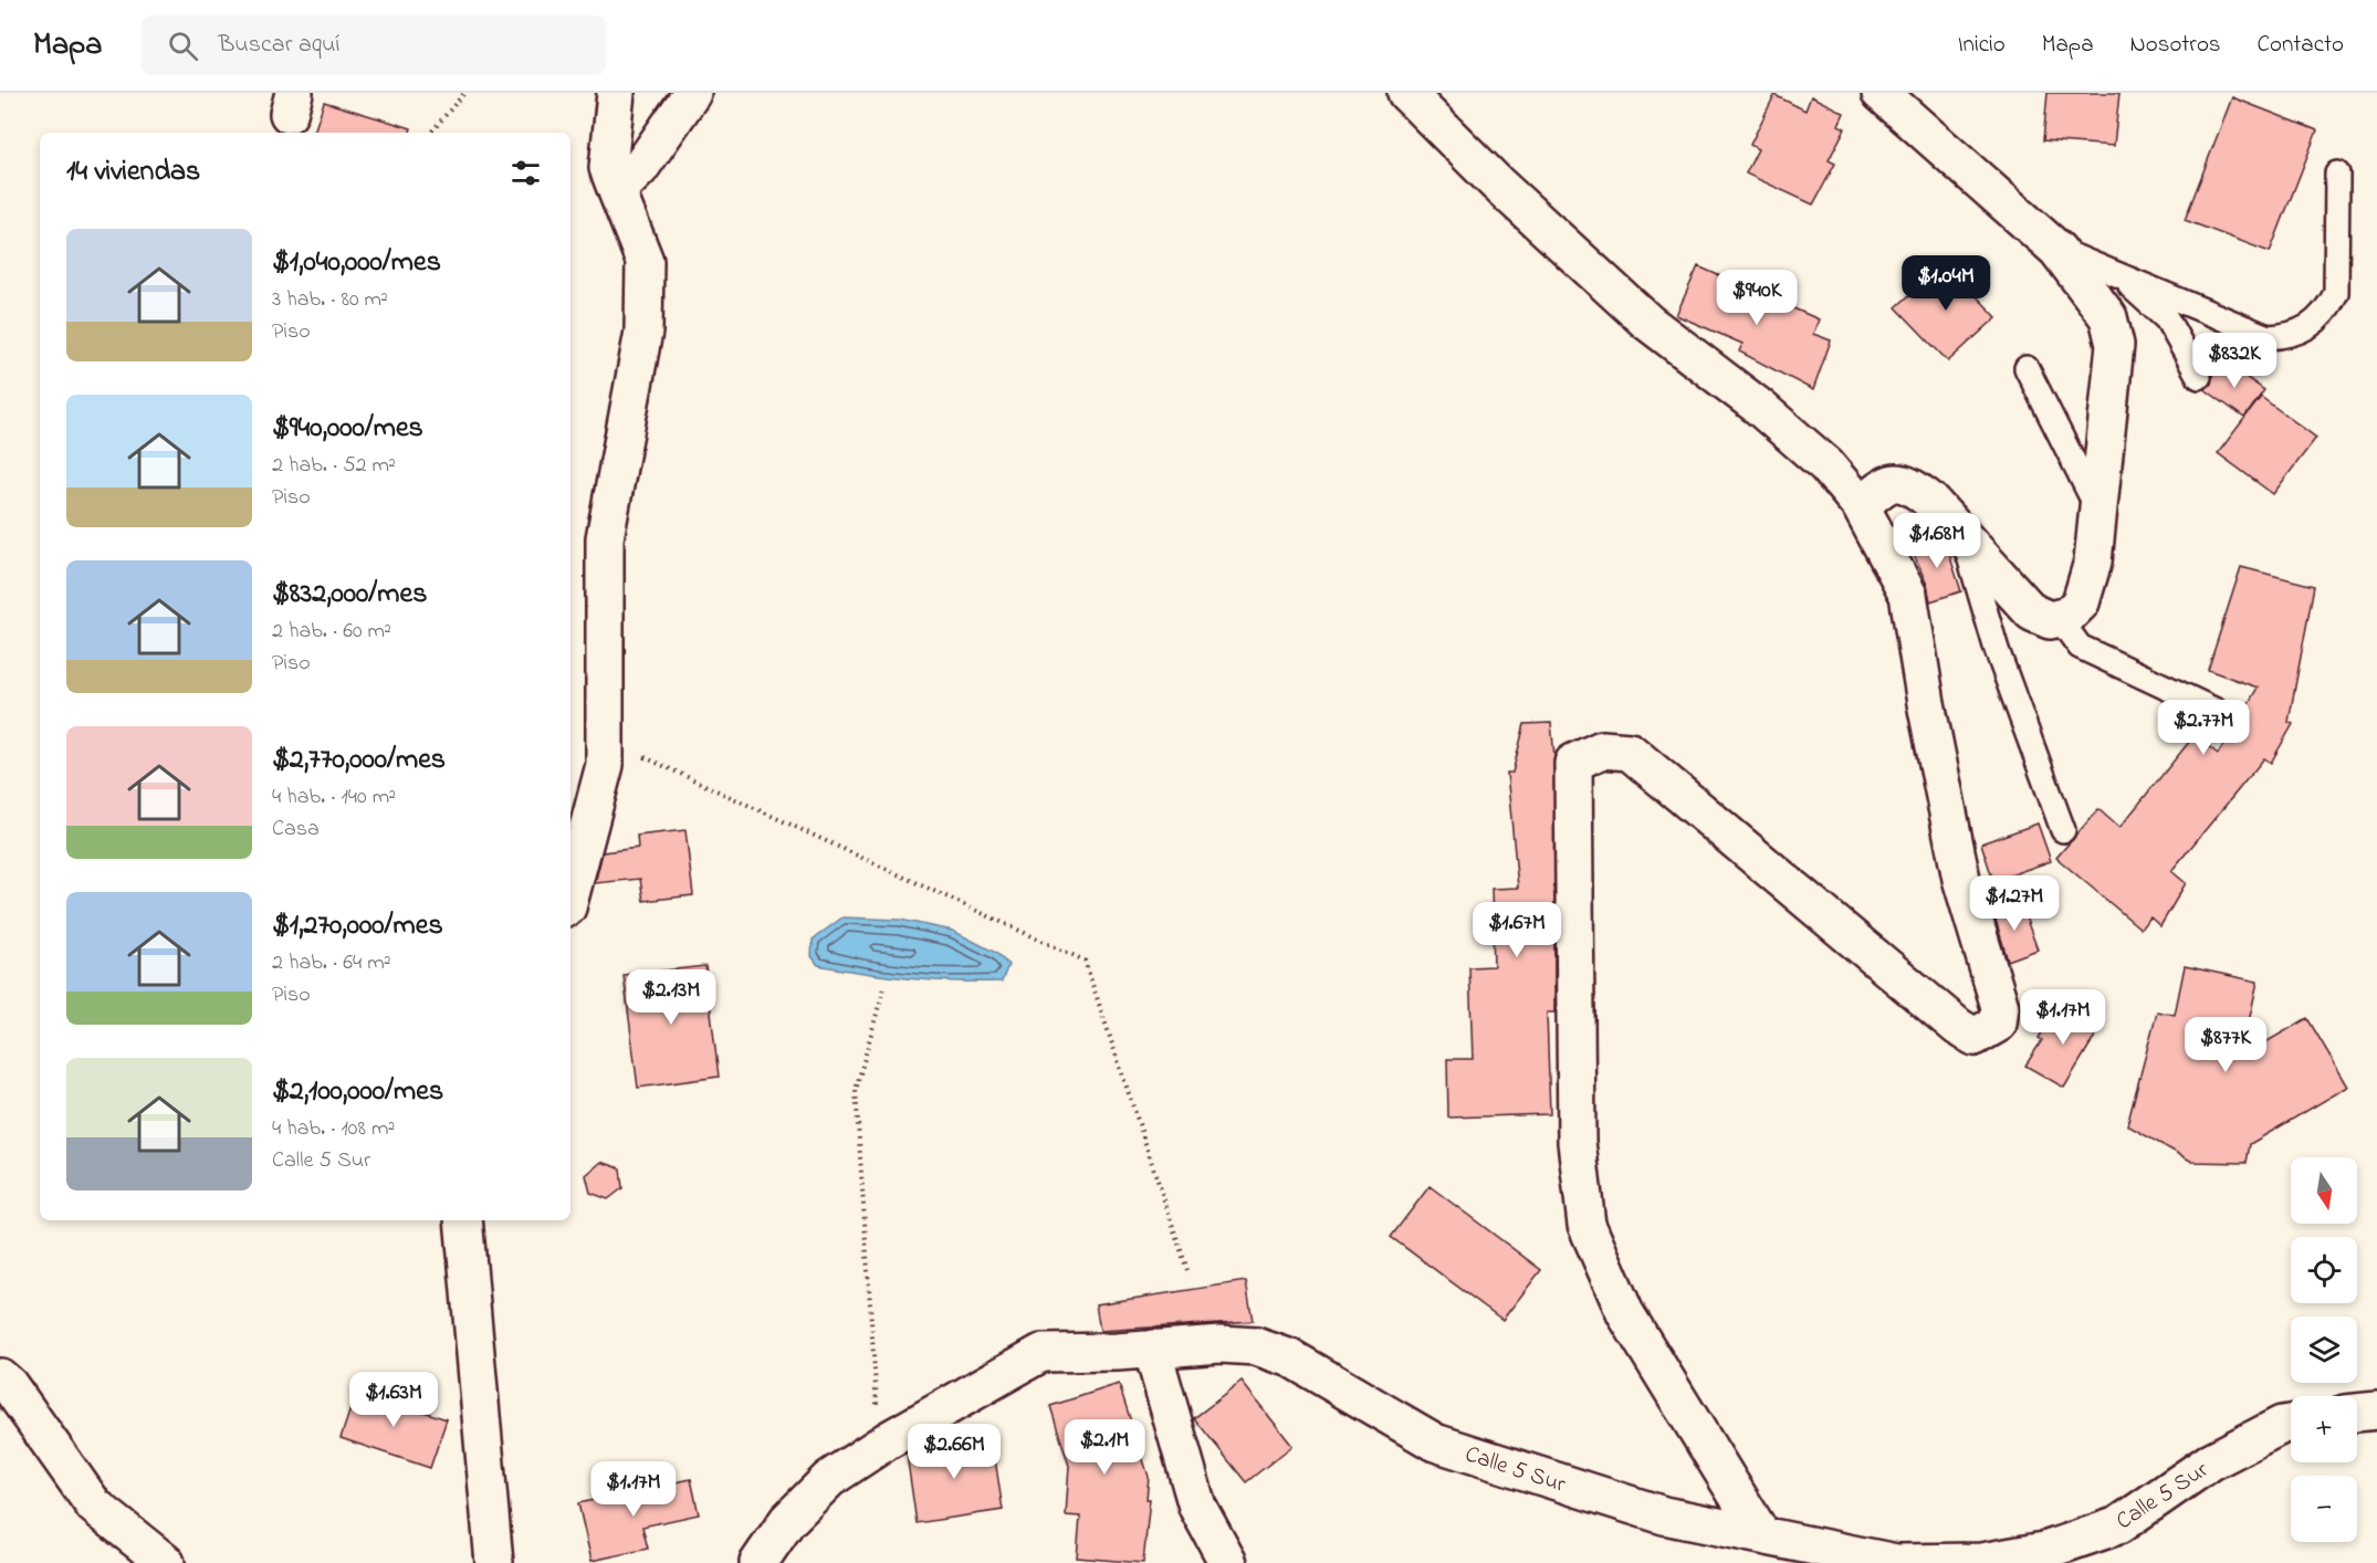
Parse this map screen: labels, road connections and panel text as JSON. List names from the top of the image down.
{
  "streets": {
    "street": ["Calle 5 Sur"]
  },
  "north": "bottom",
  "page": {
    "header": "Mapa",
    "search": "Buscar aquí",
    "nav": [
      "Inicio",
      "Mapa",
      "Nosotros",
      "Contacto"
    ],
    "heading": "14 viviendas",
    "list": [
      {
        "name": "$1,040,000/mes",
        "note": "3 hab. · 80 m² · Piso"
      },
      {
        "name": "$940,000/mes",
        "note": "2 hab. · 52 m² · Piso"
      },
      {
        "name": "$832,000/mes",
        "note": "2 hab. · 60 m² · Piso"
      },
      {
        "name": "$2,770,000/mes",
        "note": "4 hab. · 140 m² · Casa"
      },
      {
        "name": "$1,270,000/mes",
        "note": "2 hab. · 64 m² · Piso"
      },
      {
        "name": "$2,100,000/mes",
        "note": "4 hab. · 108 m² · Calle 5 Sur"
      }
    ],
    "price": [
      "$1.04M",
      "$940K",
      "$832K",
      "$1.68M",
      "$2.77M",
      "$1.27M",
      "$1.67M",
      "$2.13M",
      "$1.17M",
      "$877K",
      "$1.63M",
      "$2.1M",
      "$2.66M",
      "$1.17M"
    ],
    "map_buttons": ["+", "−"]
  }
}
